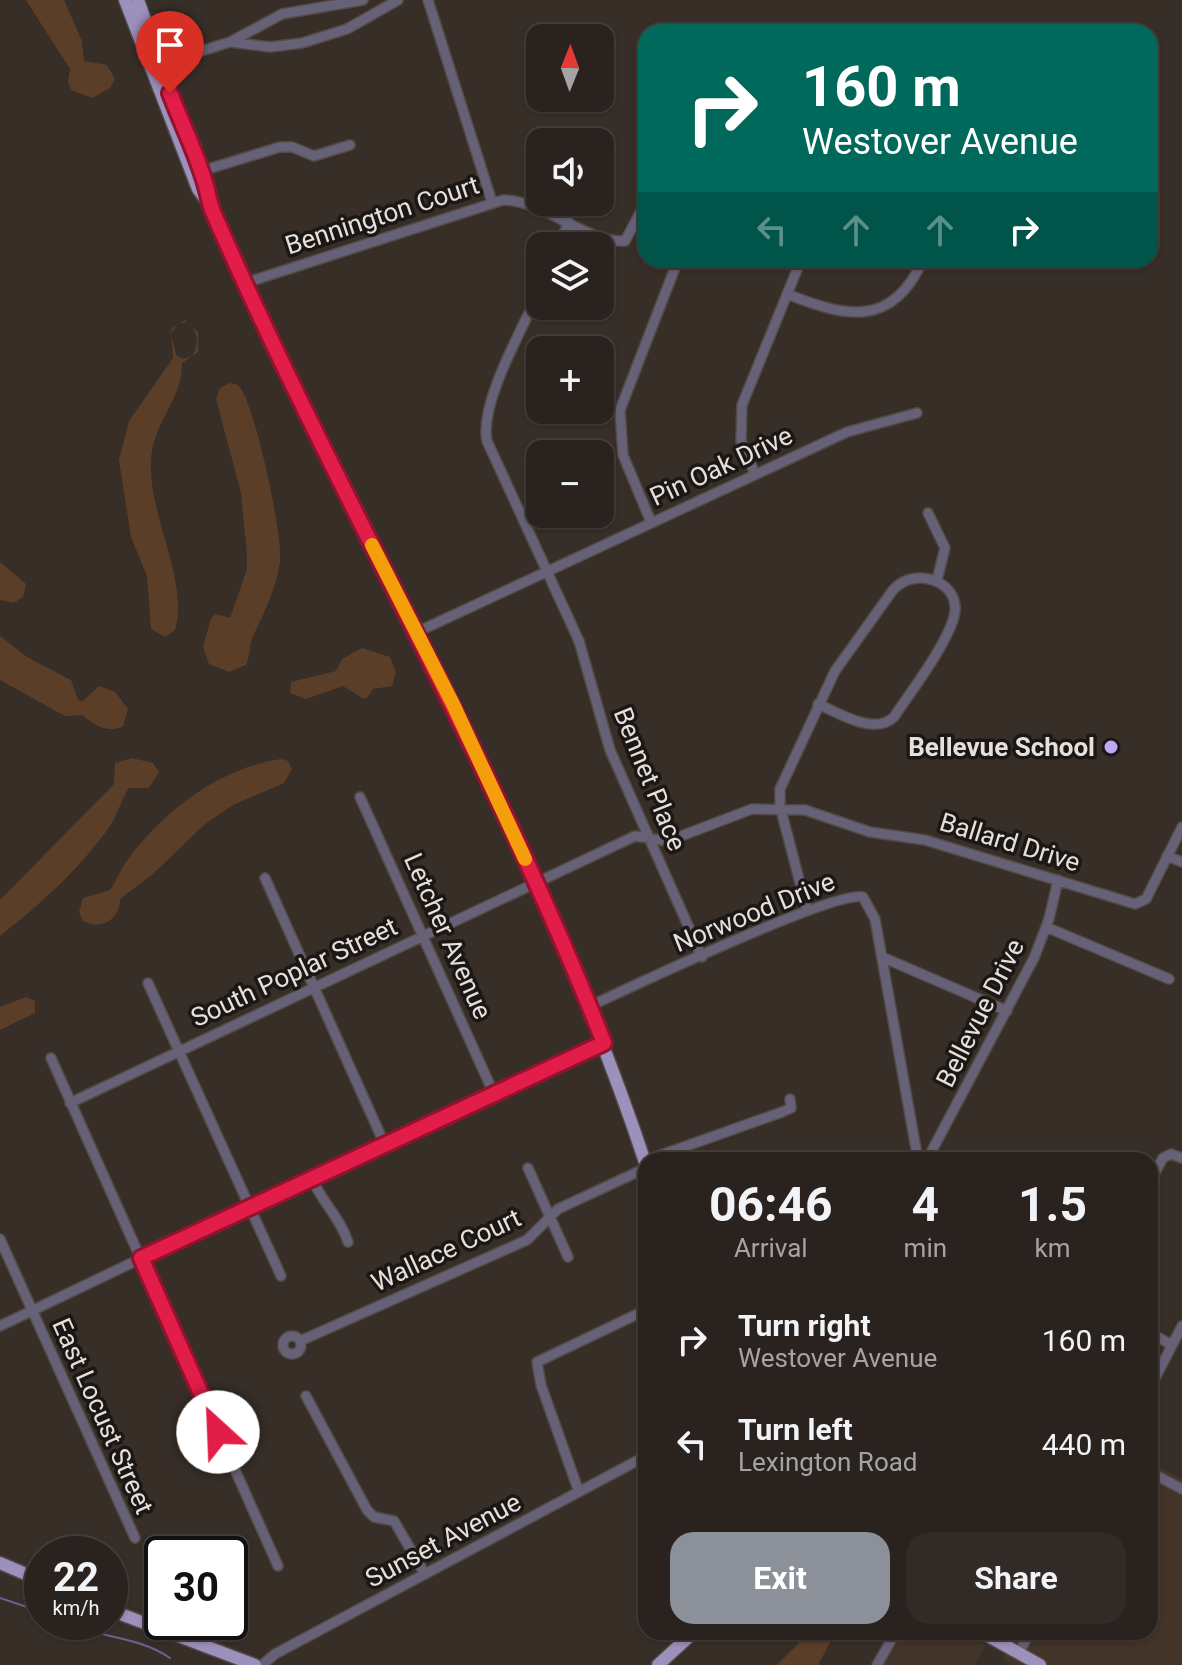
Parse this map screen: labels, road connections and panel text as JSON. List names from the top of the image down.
{
  "streets": {
    "street": [
      "Bennington Court",
      "Pin Oak Drive",
      "Bennet Place",
      "Ballard Drive",
      "Norwood Drive",
      "Letcher Avenue",
      "South Poplar Street",
      "Bellevue Drive",
      "Wallace Court",
      "East Locust Street",
      "Sunset Avenue"
    ]
  },
  "crossings": [
    ["Pin Oak Drive", "Bennet Place"],
    ["Bennet Place", "Ballard Drive"],
    ["Bennet Place", "Norwood Drive"],
    ["Bennet Place", "South Poplar Street"],
    ["Ballard Drive", "South Poplar Street"],
    ["Ballard Drive", "Bellevue Drive"],
    ["Letcher Avenue", "South Poplar Street"]
  ],
  "places": ["Bellevue School"],
  "north": "top",
  "page": {
    "map_buttons": ["+", "−"],
    "turn": ["160 m", "Westover Avenue"],
    "eta": [
      "06:46",
      "Arrival",
      "4",
      "min",
      "1.5",
      "km"
    ],
    "list": [
      {
        "name": "Turn right",
        "note": "Westover Avenue",
        "value": "160 m"
      },
      {
        "name": "Turn left",
        "note": "Lexington Road",
        "value": "440 m"
      }
    ],
    "buttons": ["Exit", "Share"],
    "speed": "22 km/h",
    "limit": "30"
  }
}
